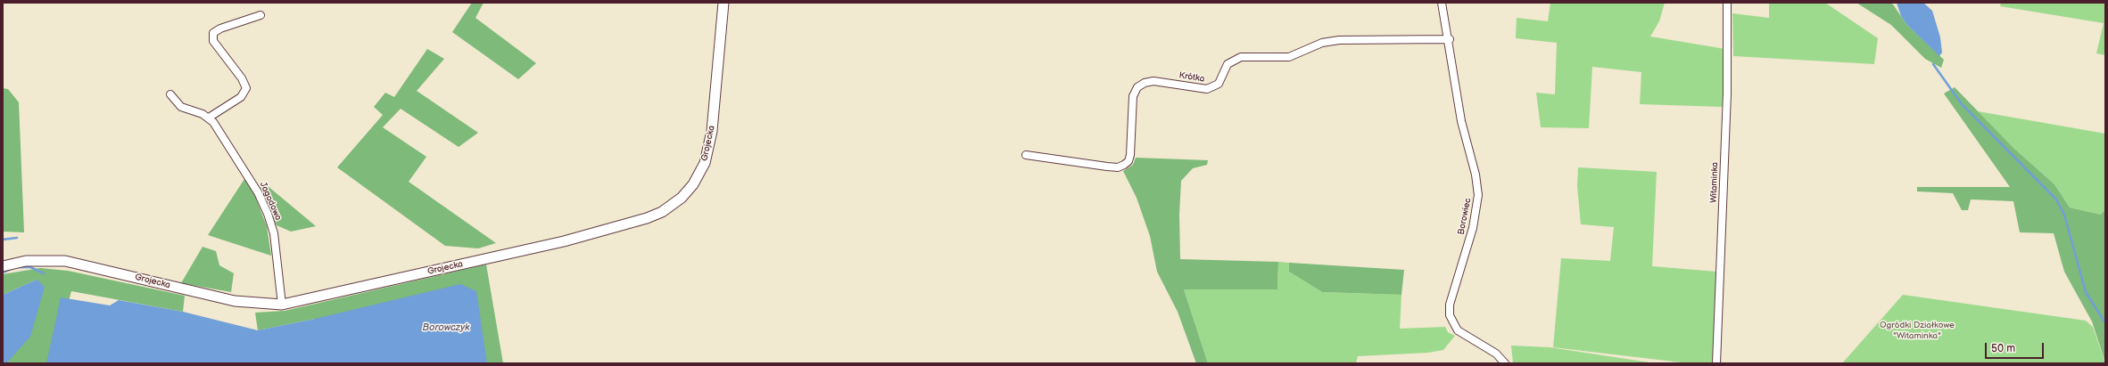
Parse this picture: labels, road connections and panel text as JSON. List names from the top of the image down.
{
  "streets": {
    "street": [
      "Krótka",
      "Grojecka",
      "Witaminka",
      "Jagodowa",
      "Borowiec"
    ]
  },
  "crossings": [
    ["Krótka", "Borowiec"],
    ["Grojecka", "Jagodowa"]
  ],
  "water": ["Borowczyk"],
  "parks": ["Ogródki Działkowe \"Witaminka\""],
  "scale_bar": "50 m"
}
